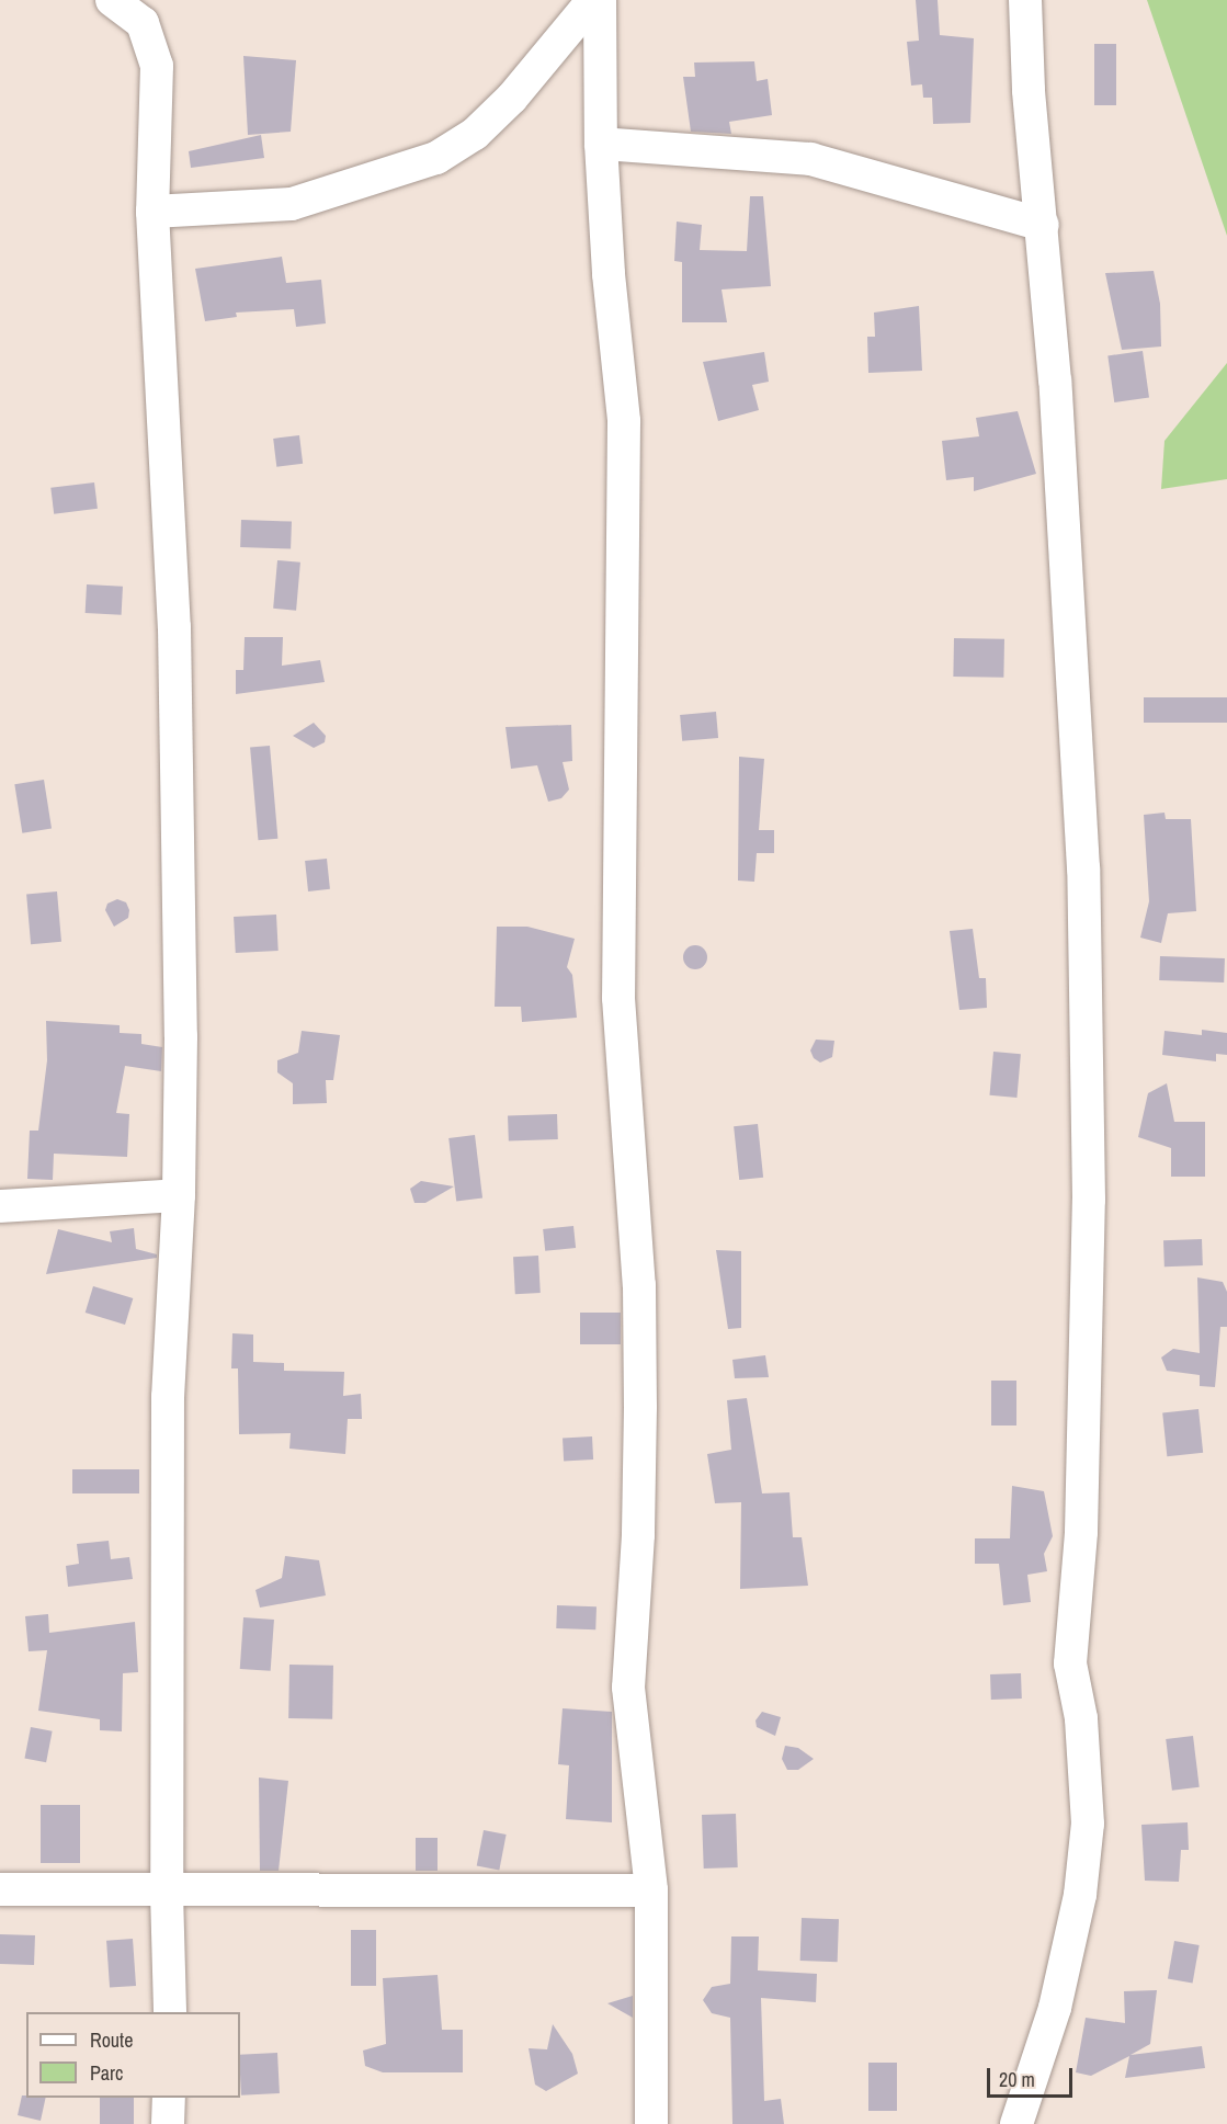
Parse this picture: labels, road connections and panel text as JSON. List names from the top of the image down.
{
  "legend": ["Route", "Parc"],
  "scale_bar": "20 m"
}
